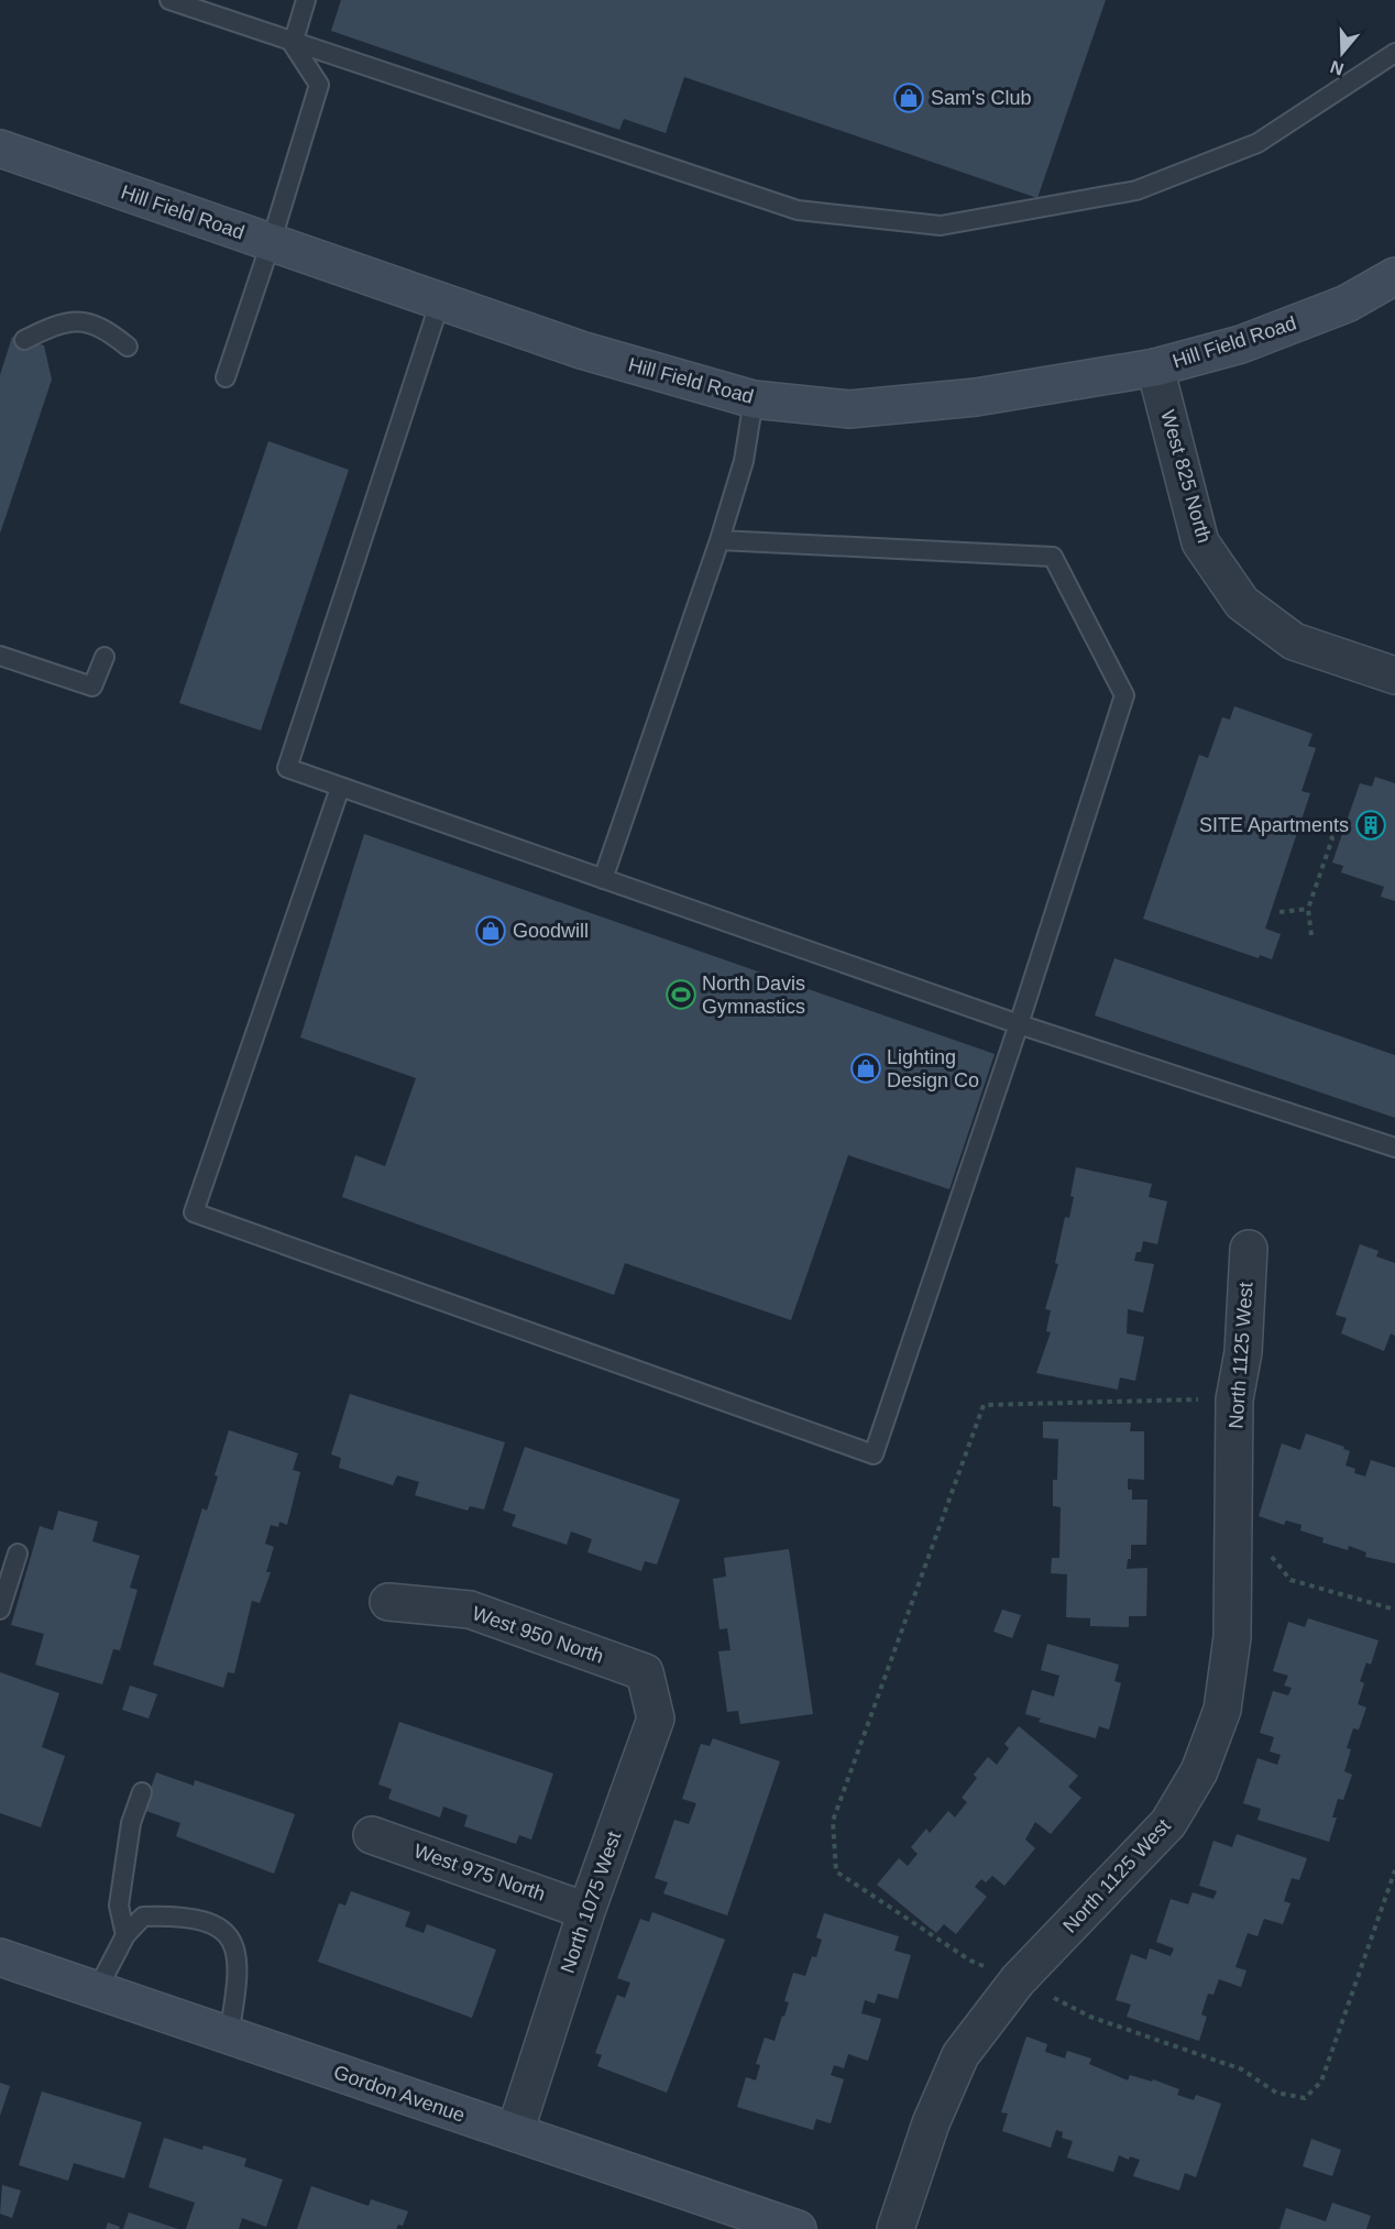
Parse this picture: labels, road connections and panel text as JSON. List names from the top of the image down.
{
  "streets": {
    "main road": ["Hill Field Road", "Gordon Avenue"],
    "street": [
      "West 825 North",
      "North 1125 West",
      "West 950 North",
      "West 975 North",
      "North 1075 West"
    ]
  },
  "crossings": [
    ["Hill Field Road", "West 825 North"],
    ["West 950 North", "North 1075 West"],
    ["West 975 North", "North 1075 West"],
    ["North 1075 West", "Gordon Avenue"]
  ],
  "places": {
    "shop": ["Sam's Club", "Goodwill", "Lighting Design Co"],
    "building": ["SITE Apartments"],
    "sports": ["North Davis Gymnastics"]
  },
  "north": "bottom"
}
